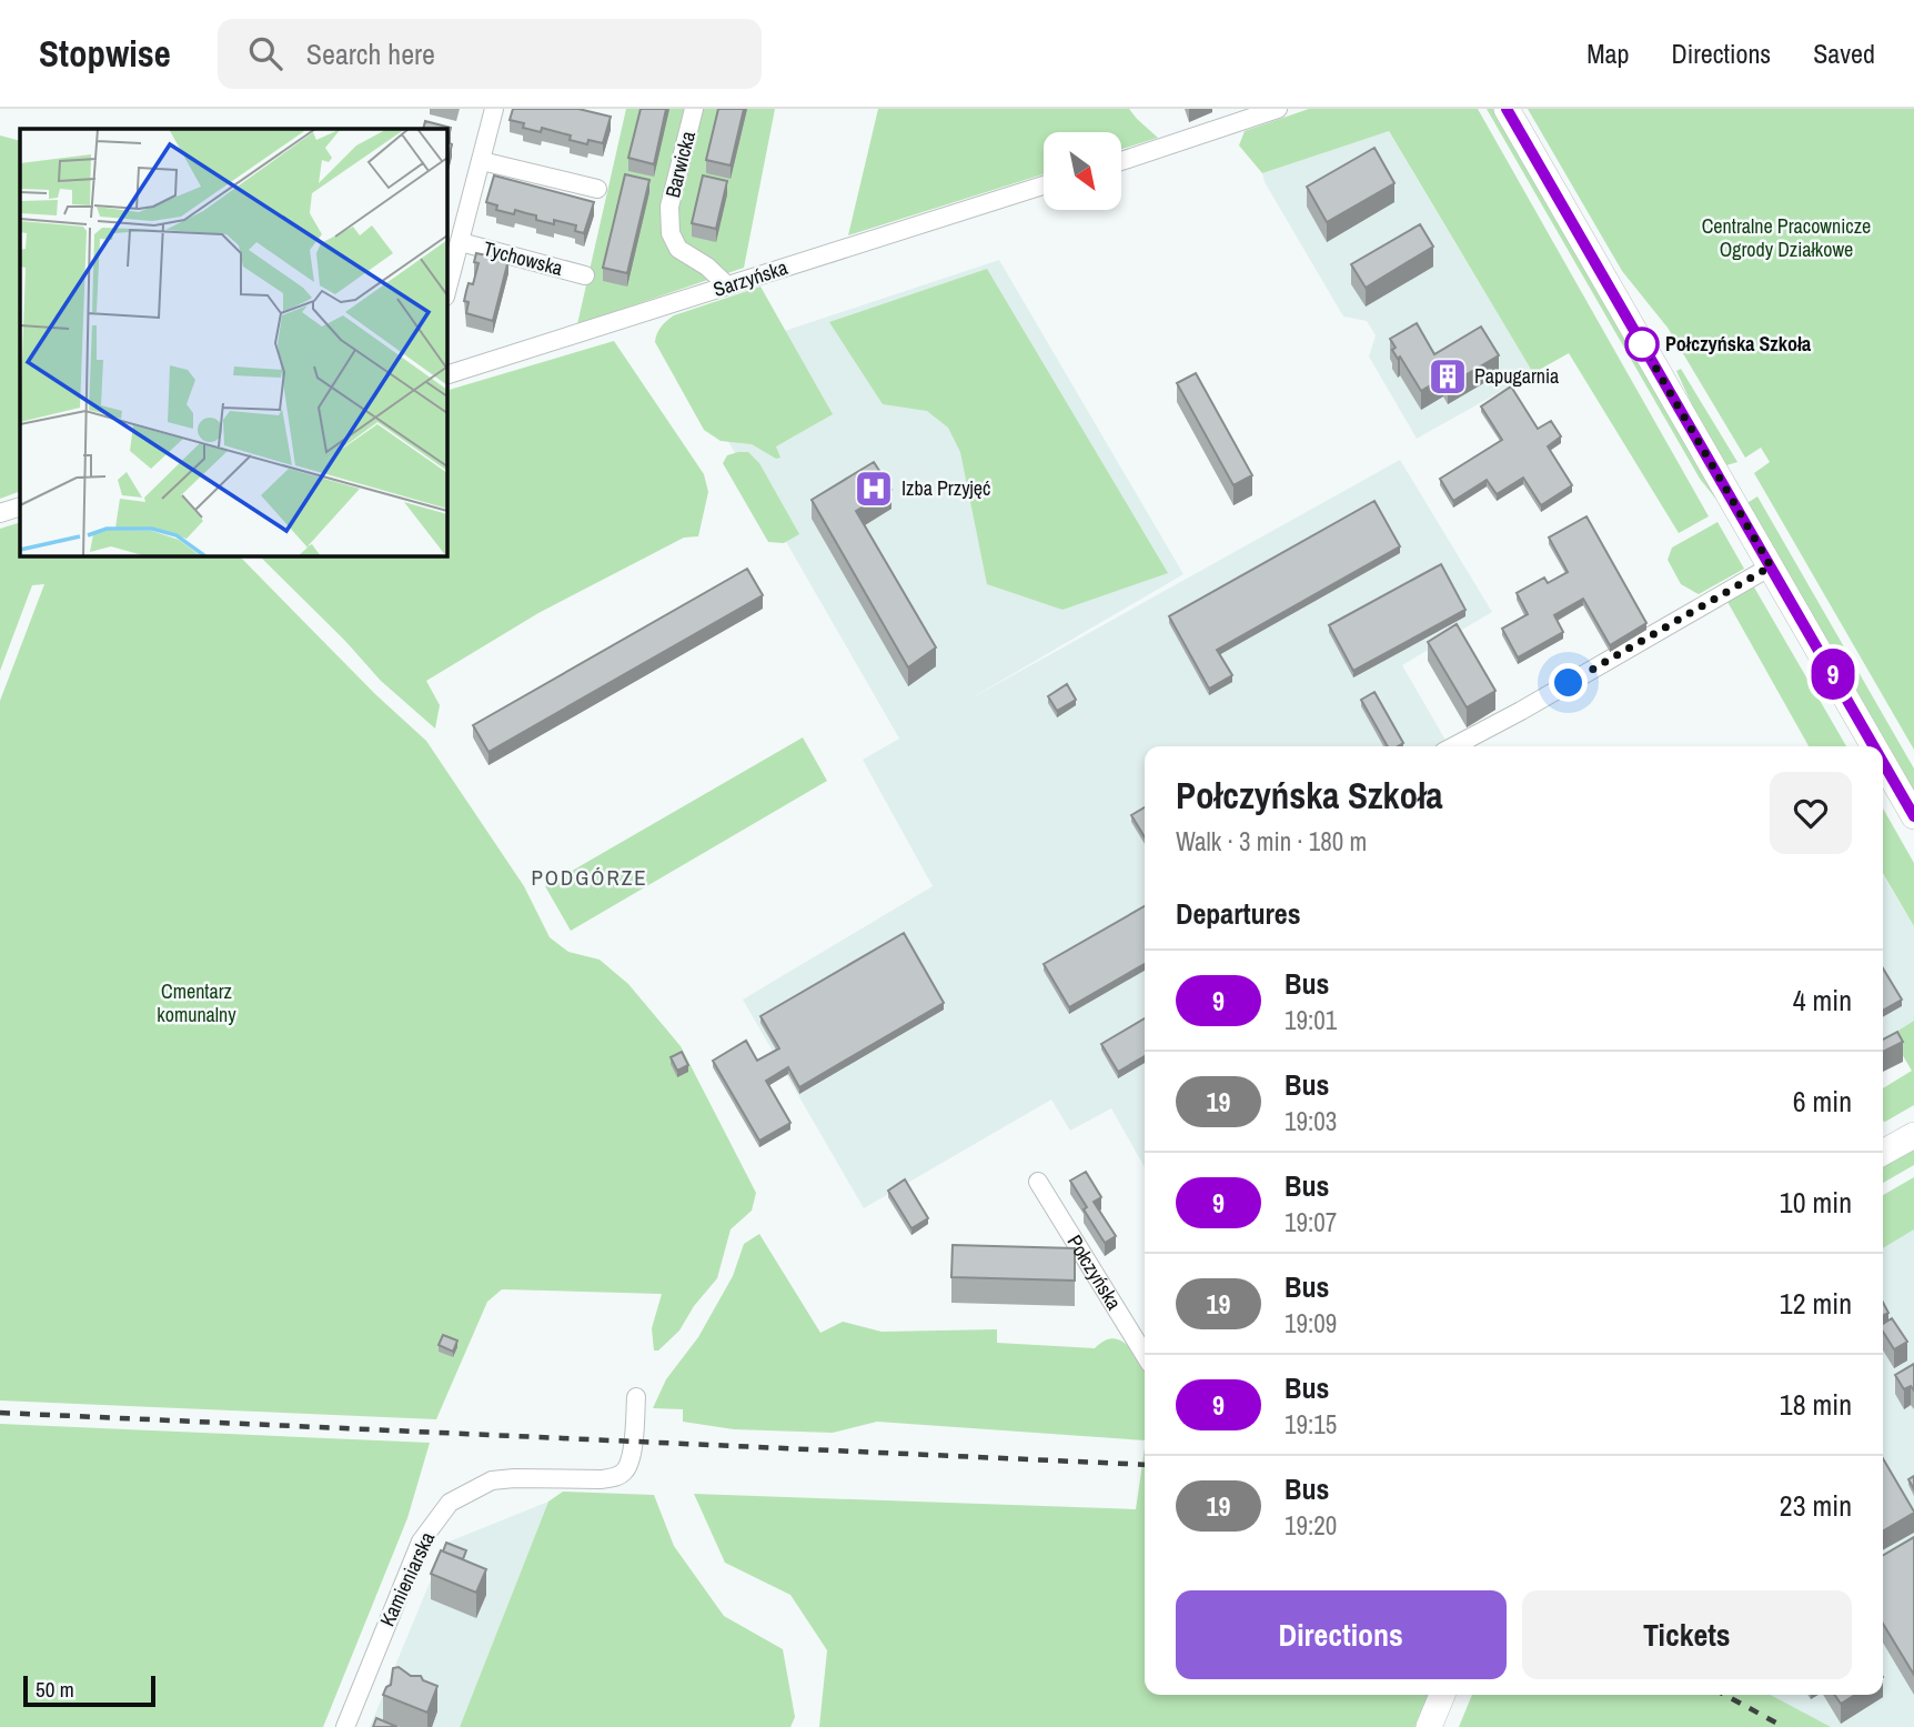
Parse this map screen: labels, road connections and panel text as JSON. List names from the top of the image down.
{
  "streets": {
    "street": [
      "Barwicka",
      "Tychowska",
      "Sarzyńska",
      "Połczyńska",
      "Kamieniarska"
    ]
  },
  "crossings": [
    ["Barwicka", "Sarzyńska"]
  ],
  "districts": ["PODGÓRZE"],
  "parks": ["Centralne Pracownicze Ogrody Działkowe", "Cmentarz komunalny"],
  "places": {
    "other": ["Połczyńska Szkoła"],
    "building": ["Papugarnia"],
    "hospital": ["Izba Przyjęć"]
  },
  "lines": ["bus line 9"],
  "scale_bar": "50 m",
  "north": "bottom right",
  "page": {
    "header": "Stopwise",
    "search": "Search here",
    "nav": ["Map", "Directions", "Saved"],
    "on_map": "9",
    "heading": [
      ["Połczyńska Szkoła", "Walk · 3 min · 180 m"],
      "Departures"
    ],
    "list": [
      {
        "mark": "9",
        "name": "Bus",
        "note": "19:01",
        "value": "4 min"
      },
      {
        "mark": "19",
        "name": "Bus",
        "note": "19:03",
        "value": "6 min"
      },
      {
        "mark": "9",
        "name": "Bus",
        "note": "19:07",
        "value": "10 min"
      },
      {
        "mark": "19",
        "name": "Bus",
        "note": "19:09",
        "value": "12 min"
      },
      {
        "mark": "9",
        "name": "Bus",
        "note": "19:15",
        "value": "18 min"
      },
      {
        "mark": "19",
        "name": "Bus",
        "note": "19:20",
        "value": "23 min"
      }
    ],
    "buttons": ["Directions", "Tickets"],
    "scale": "50 m"
  }
}
